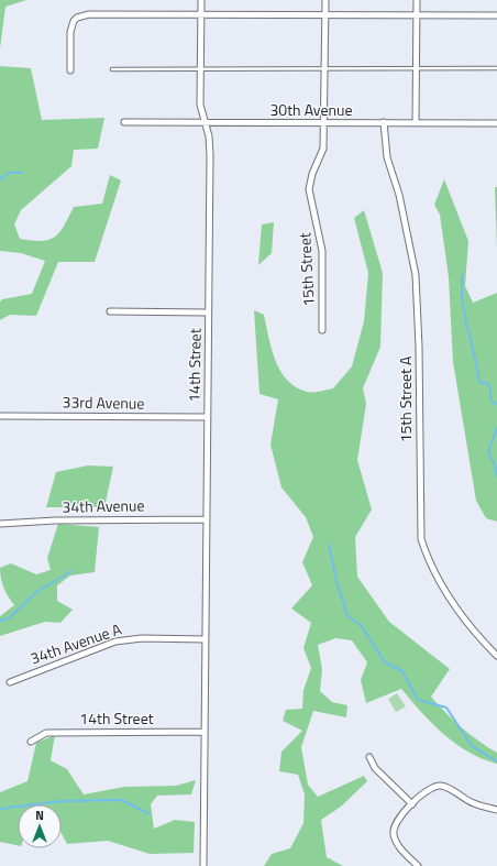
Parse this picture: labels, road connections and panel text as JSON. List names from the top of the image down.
{
  "streets": {
    "street": [
      "30th Avenue",
      "15th Street",
      "14th Street",
      "15th Street A",
      "33rd Avenue",
      "34th Avenue",
      "34th Avenue A"
    ]
  },
  "crossings": [
    ["30th Avenue", "15th Street"],
    ["30th Avenue", "14th Street"],
    ["30th Avenue", "15th Street A"],
    ["14th Street", "33rd Avenue"],
    ["14th Street", "34th Avenue"],
    ["14th Street", "34th Avenue A"]
  ],
  "north": "top"
}
